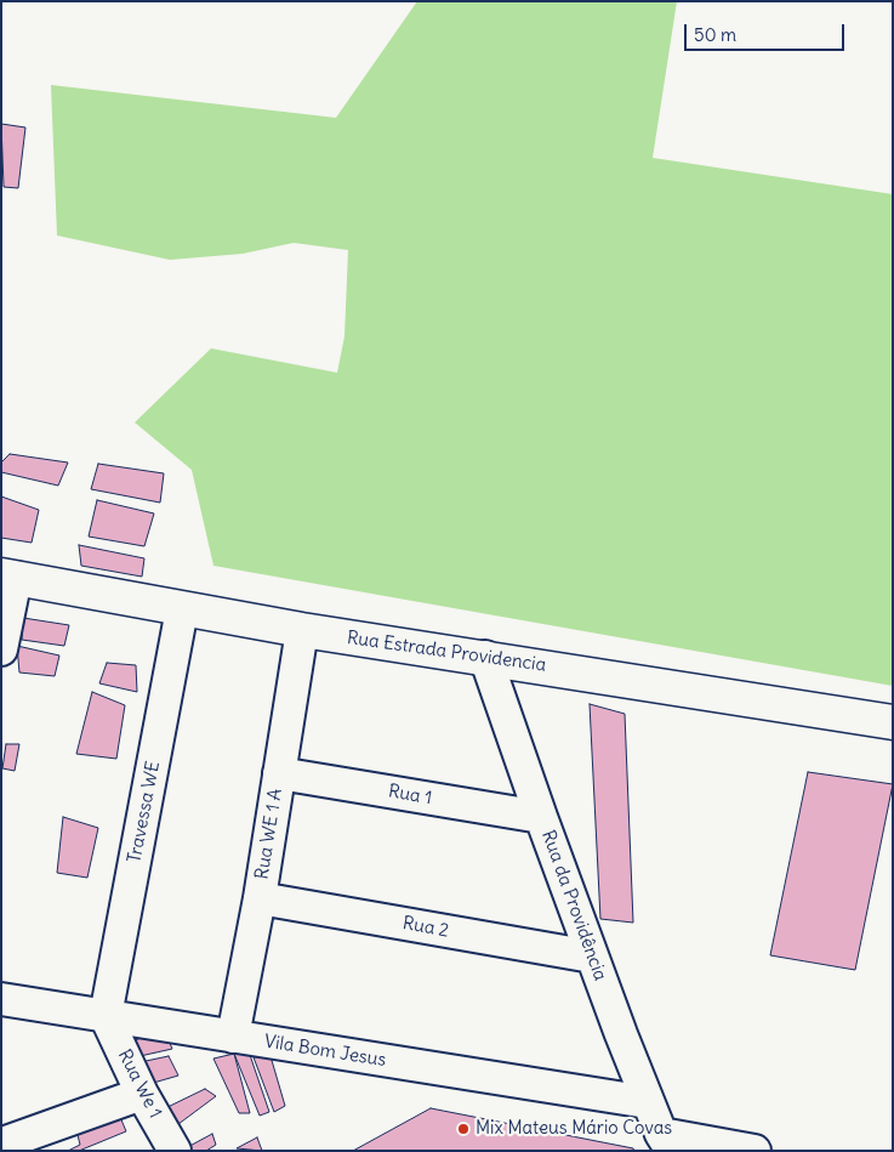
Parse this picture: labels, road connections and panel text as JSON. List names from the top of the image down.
{
  "streets": {
    "main road": ["Rua Estrada Providencia"],
    "street": [
      "Rua 1",
      "Travessa WE",
      "Rua WE 1 A",
      "Rua da Providência",
      "Rua 2",
      "Vila Bom Jesus",
      "Rua We 1"
    ]
  },
  "crossings": [
    ["Rua Estrada Providencia", "Travessa WE"],
    ["Rua Estrada Providencia", "Rua WE 1 A"],
    ["Rua Estrada Providencia", "Rua da Providência"],
    ["Rua 1", "Rua WE 1 A"],
    ["Rua 1", "Rua da Providência"],
    ["Travessa WE", "Vila Bom Jesus"],
    ["Travessa WE", "Rua We 1"],
    ["Rua WE 1 A", "Rua 2"],
    ["Rua WE 1 A", "Vila Bom Jesus"],
    ["Rua da Providência", "Rua 2"],
    ["Rua da Providência", "Vila Bom Jesus"],
    ["Vila Bom Jesus", "Rua We 1"]
  ],
  "places": ["Mix Mateus Mário Covas"],
  "scale_bar": "50 m"
}
